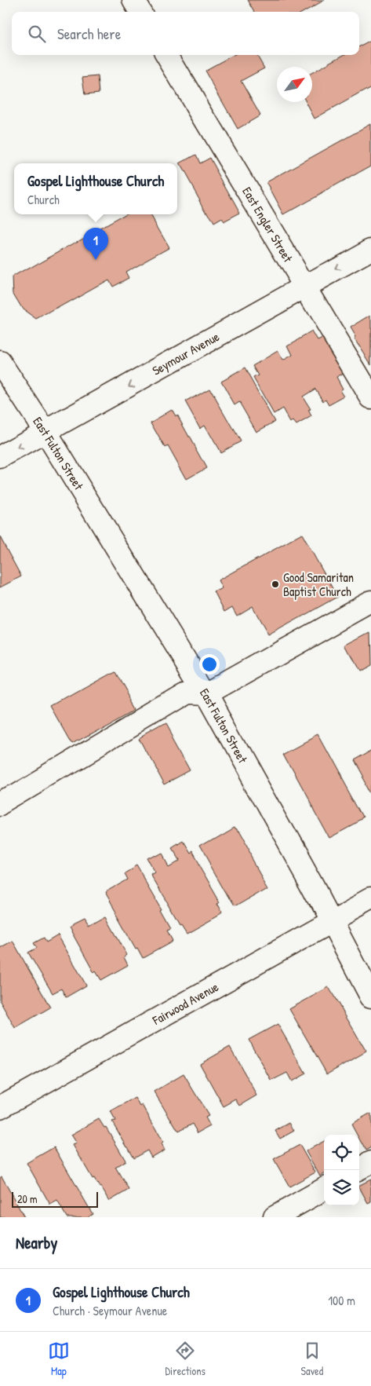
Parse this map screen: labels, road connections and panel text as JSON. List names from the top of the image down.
{
  "streets": {
    "street": [
      "East Engler Street",
      "Seymour Avenue",
      "East Fulton Street",
      "Fairwood Avenue"
    ]
  },
  "crossings": [
    ["East Engler Street", "Seymour Avenue"],
    ["Seymour Avenue", "East Fulton Street"],
    ["East Fulton Street", "Fairwood Avenue"]
  ],
  "one_way": ["Seymour Avenue"],
  "places": ["Good Samaritan Baptist Church"],
  "scale_bar": "20 m",
  "north": "top right",
  "page": {
    "search": "Search here",
    "popup": ["Gospel Lighthouse Church", "Church"],
    "pins": "1",
    "scale": "20 m",
    "heading": "Nearby",
    "list": [
      {
        "mark": "1",
        "name": "Gospel Lighthouse Church",
        "note": "Church · Seymour Avenue",
        "value": "100 m"
      }
    ],
    "nav": ["Map", "Directions", "Saved"]
  }
}
